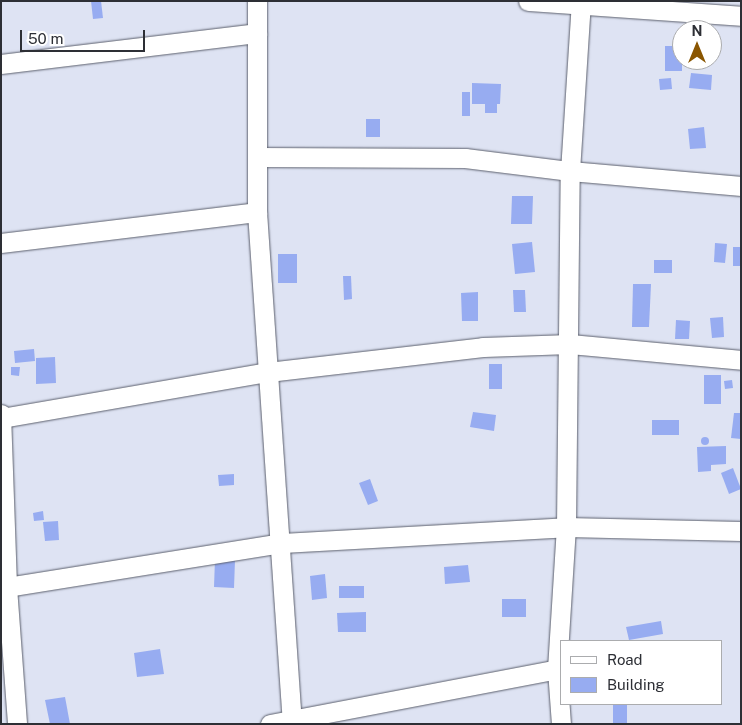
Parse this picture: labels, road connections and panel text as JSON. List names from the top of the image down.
{
  "legend": ["Road", "Building"],
  "scale_bar": "50 m",
  "north": "top"
}
